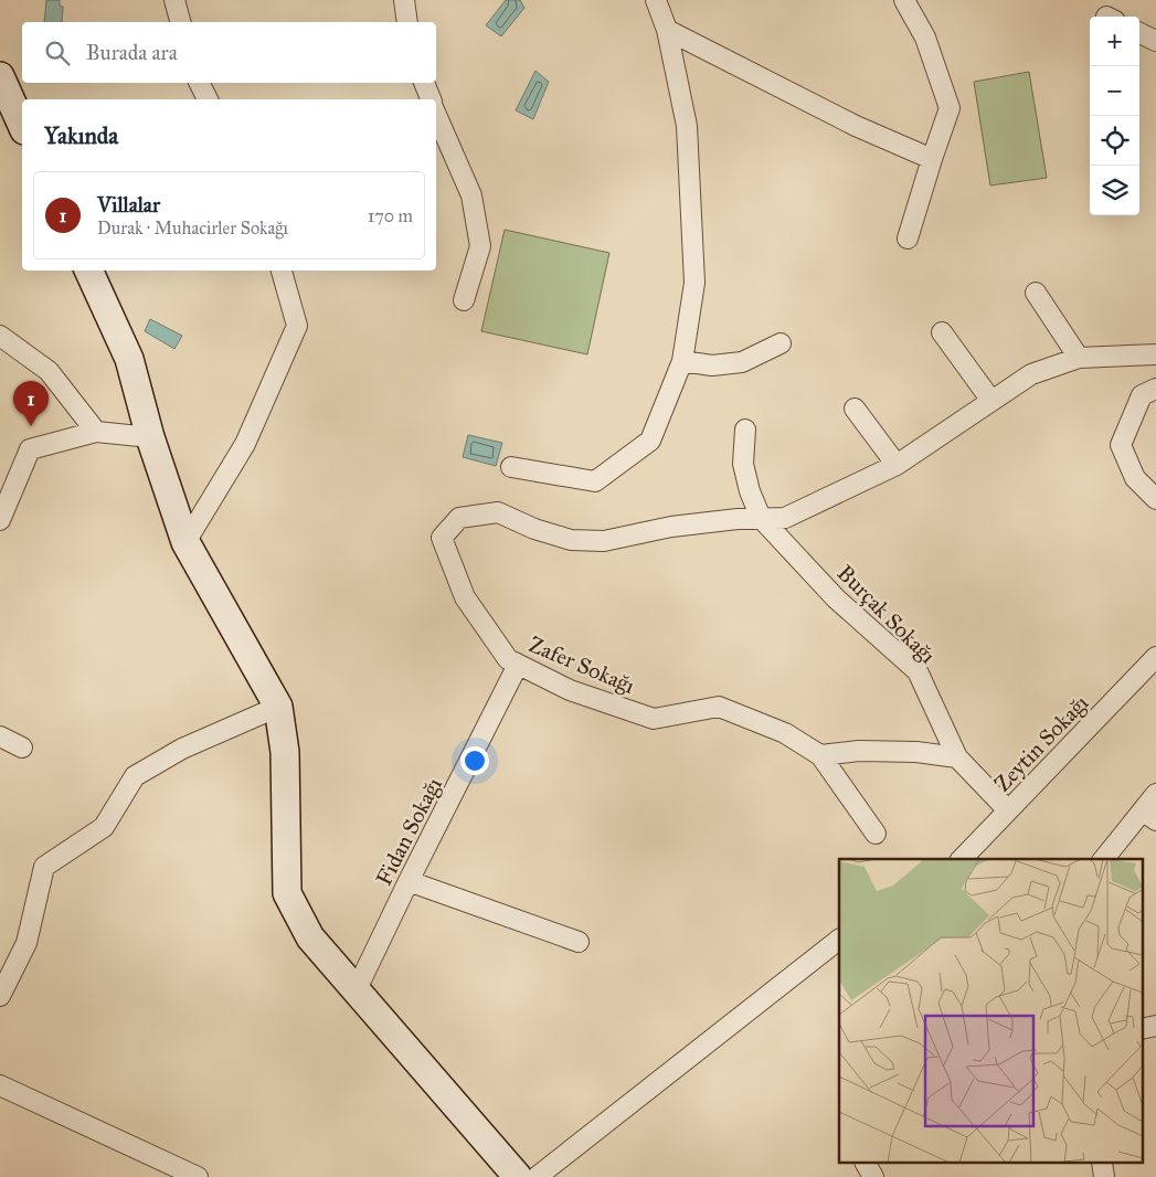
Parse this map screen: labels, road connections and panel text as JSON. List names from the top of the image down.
{
  "streets": {
    "street": [
      "Burçak Sokağı",
      "Zafer Sokağı",
      "Zeytin Sokağı",
      "Fidan Sokağı"
    ]
  },
  "crossings": [
    ["Burçak Sokağı", "Zafer Sokağı"],
    ["Zafer Sokağı", "Fidan Sokağı"]
  ],
  "page": {
    "map_buttons": ["+", "−"],
    "search": "Burada ara",
    "heading": "Yakında",
    "list": [
      {
        "mark": "1",
        "name": "Villalar",
        "note": "Durak · Muhacirler Sokağı",
        "value": "170 m"
      }
    ],
    "pins": "1"
  }
}
